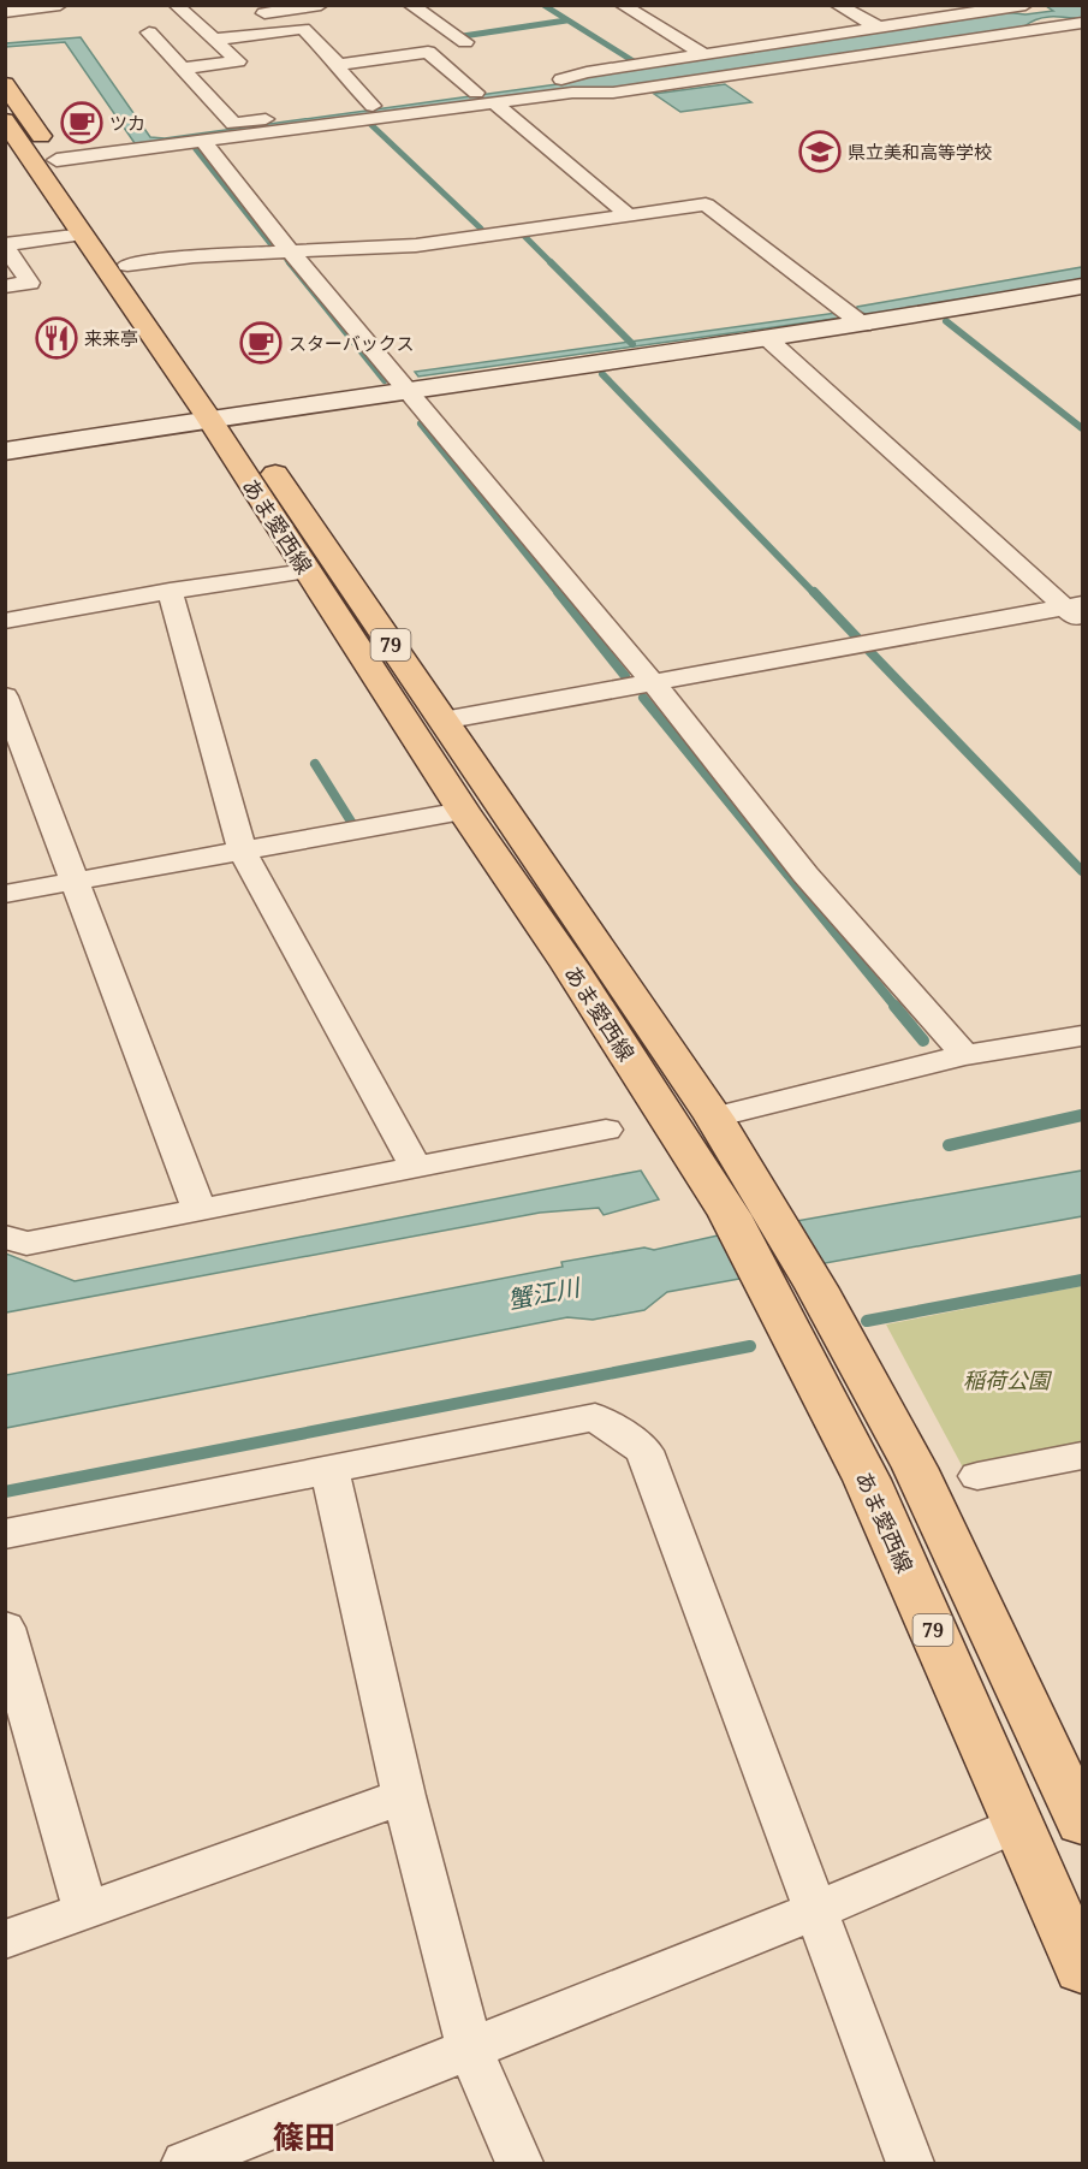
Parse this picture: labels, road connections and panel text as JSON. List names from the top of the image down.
{
  "streets": {
    "main road": ["あま愛西線", "79"]
  },
  "districts": ["篠田"],
  "water": ["蟹江川"],
  "parks": ["稲荷公園"],
  "places": {
    "cafe": ["ツカ", "スターバックス"],
    "school or university": ["県立美和高等学校"],
    "restaurant": ["来来亭"]
  }
}
